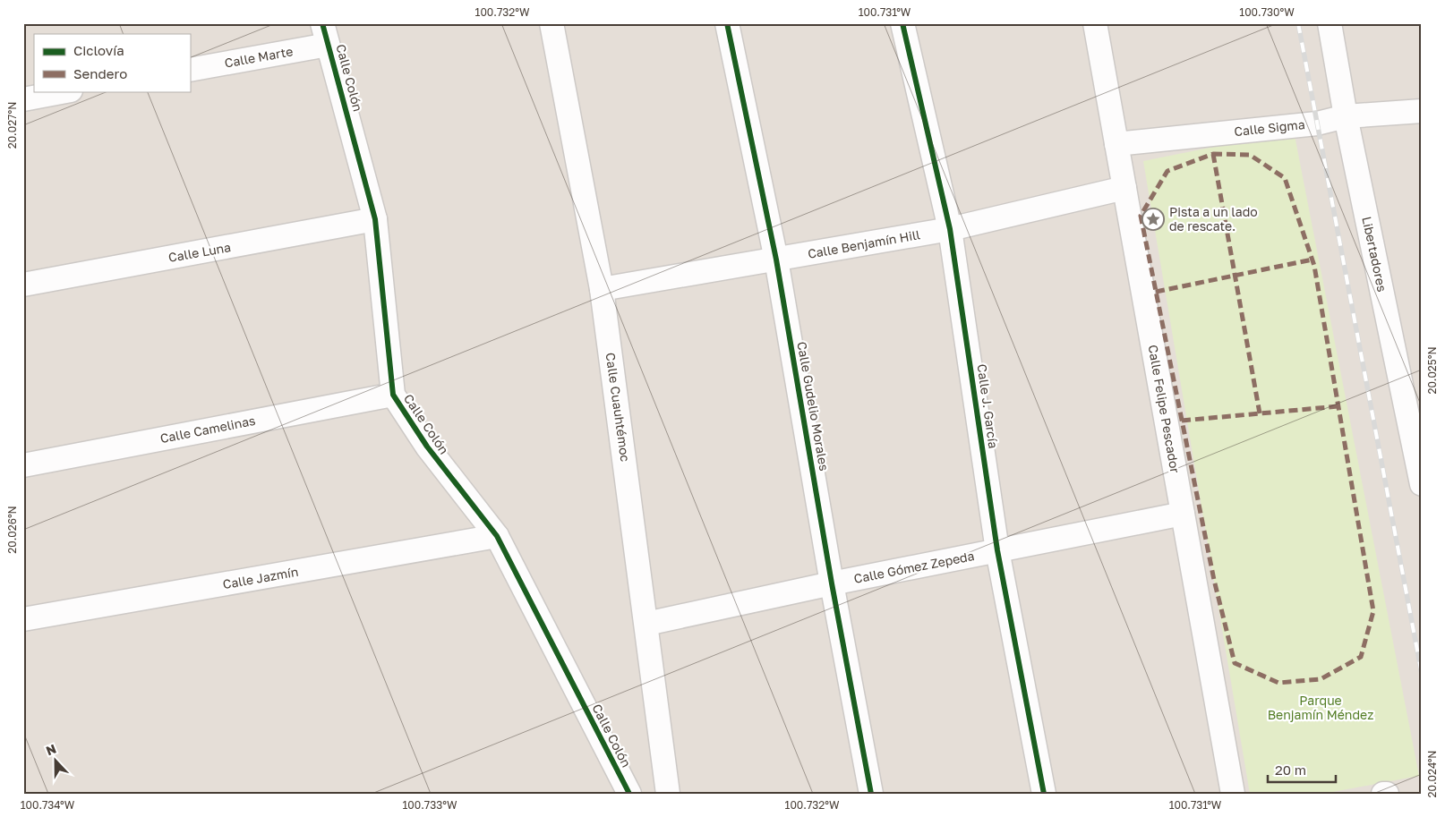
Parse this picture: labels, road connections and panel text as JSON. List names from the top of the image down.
{
  "streets": {
    "street": [
      "Calle Marte",
      "Calle Colón",
      "Calle Sigma",
      "Calle Benjamín Hill",
      "Calle Luna",
      "Libertadores",
      "Calle Gudelio Morales",
      "Calle J. García",
      "Calle Cuauhtémoc",
      "Calle Felipe Pescador",
      "Calle Camelinas",
      "Calle Gómez Zepeda",
      "Calle Jazmín"
    ]
  },
  "crossings": [
    ["Calle Marte", "Calle Colón"],
    ["Calle Colón", "Calle Luna"],
    ["Calle Colón", "Calle Camelinas"],
    ["Calle Colón", "Calle Jazmín"],
    ["Calle Sigma", "Libertadores"],
    ["Calle Sigma", "Calle Felipe Pescador"],
    ["Calle Benjamín Hill", "Calle Gudelio Morales"],
    ["Calle Benjamín Hill", "Calle J. García"],
    ["Calle Benjamín Hill", "Calle Cuauhtémoc"],
    ["Calle Benjamín Hill", "Calle Felipe Pescador"],
    ["Calle Gudelio Morales", "Calle Gómez Zepeda"],
    ["Calle J. García", "Calle Gómez Zepeda"],
    ["Calle Cuauhtémoc", "Calle Gómez Zepeda"],
    ["Calle Felipe Pescador", "Calle Gómez Zepeda"]
  ],
  "parks": ["Parque Benjamín Méndez"],
  "places": {
    "place": ["Pista a un lado de rescate."]
  },
  "legend": ["Ciclovía", "Sendero"],
  "scale_bar": "20 m",
  "north": "top",
  "coordinates": [
    "100.732°W",
    "100.731°W",
    "100.730°W",
    "20.027°N",
    "20.025°N",
    "20.026°N",
    "20.024°N",
    "100.734°W",
    "100.733°W"
  ]
}
